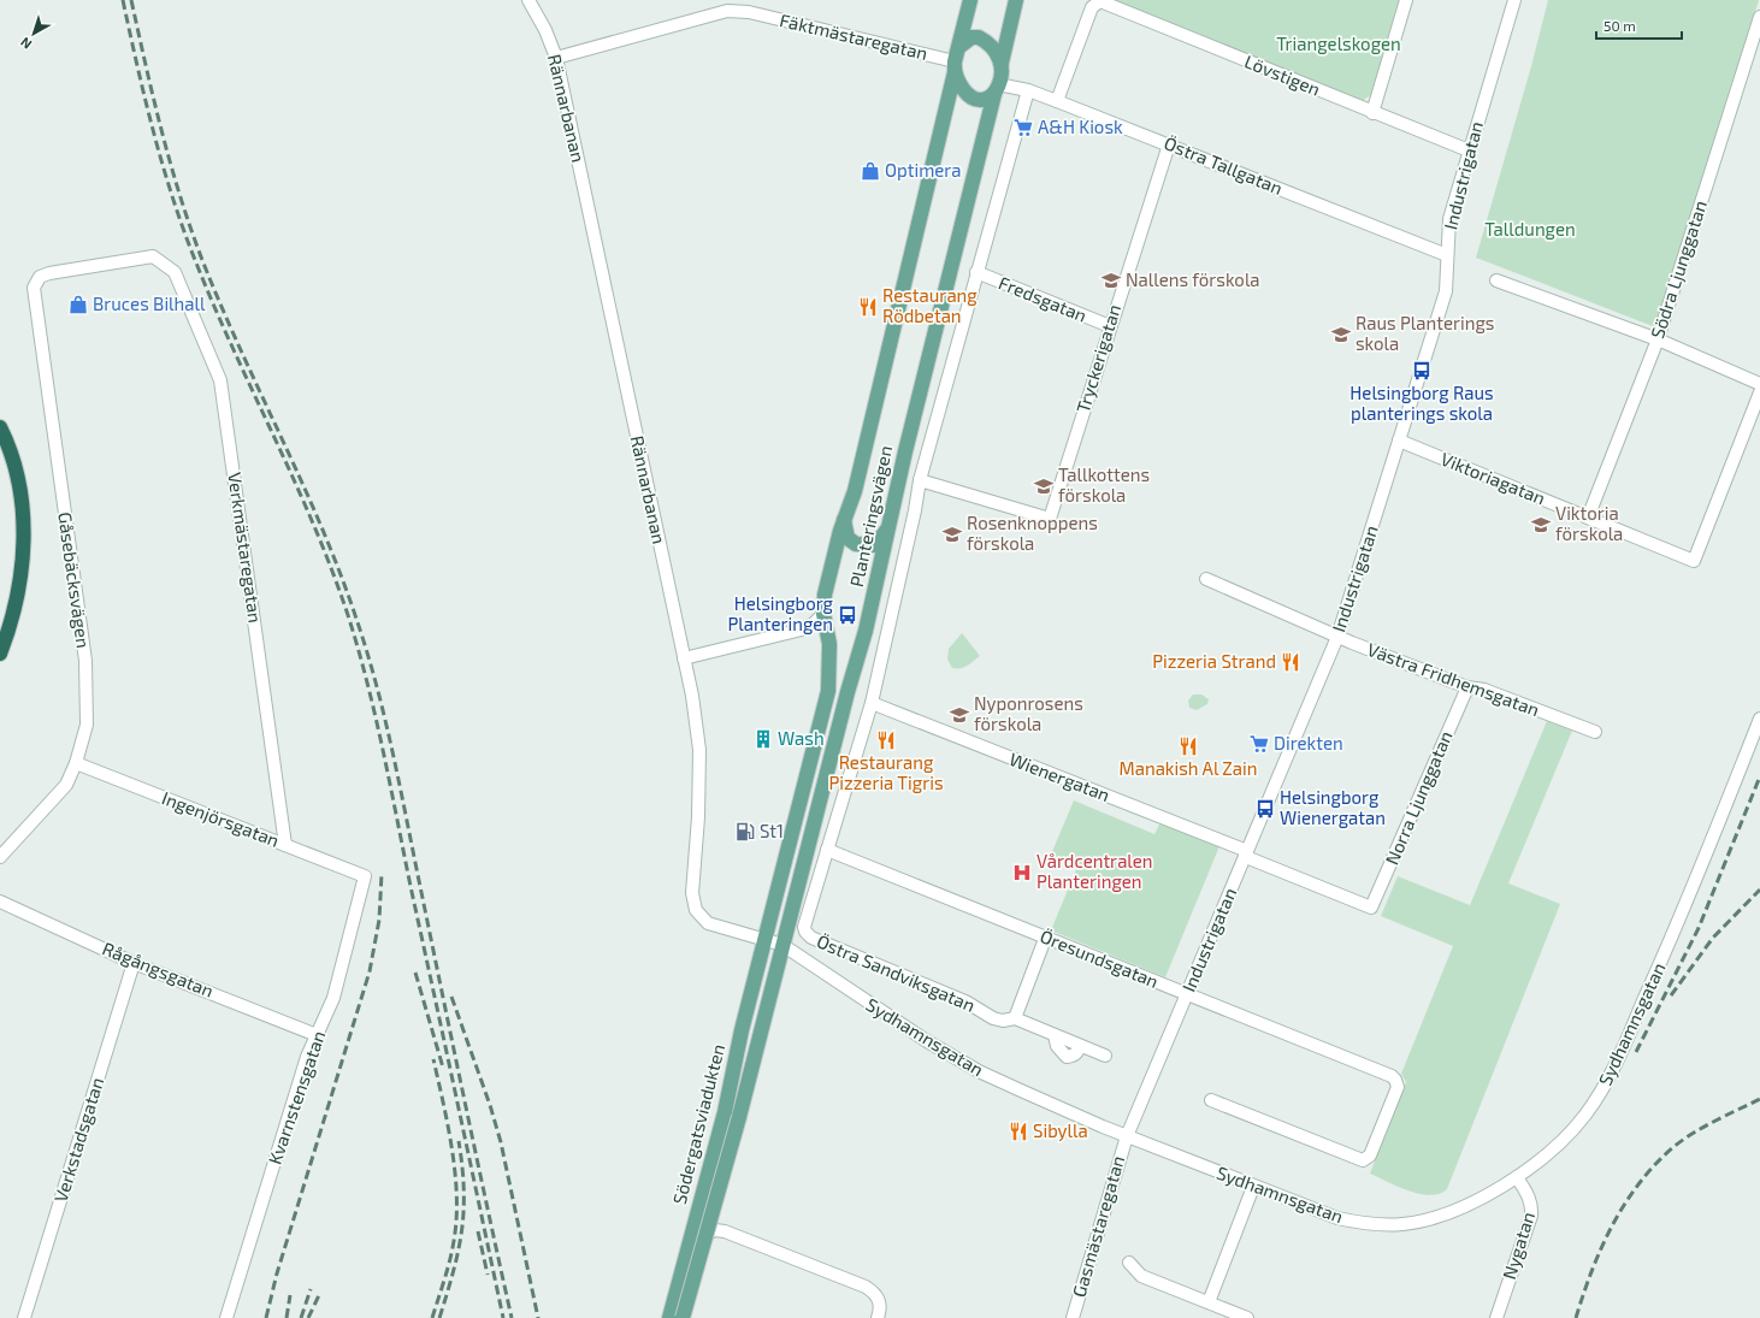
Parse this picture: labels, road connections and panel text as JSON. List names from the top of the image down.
{
  "streets": {
    "main road": ["Planteringsvägen", "Södergatsviadukten"],
    "street": [
      "Fäktmästaregatan",
      "Lövstigen",
      "Rännarbanan",
      "Östra Tallgatan",
      "Industrigatan",
      "Södra Ljunggatan",
      "Fredsgatan",
      "Tryckerigatan",
      "Viktoriagatan",
      "Verkmästaregatan",
      "Gåsebäcksvägen",
      "Västra Fridhemsgatan",
      "Wienergatan",
      "Norra Ljunggatan",
      "Ingenjörsgatan",
      "Öresundsgatan",
      "Rågångsgatan",
      "Östra Sandviksgatan",
      "Sydhamnsgatan",
      "Kvarnstensgatan",
      "Verkstadsgatan",
      "Gasmästaregatan",
      "Nygatan"
    ]
  },
  "crossings": [
    ["Fäktmästaregatan", "Rännarbanan"],
    ["Fäktmästaregatan", "Östra Tallgatan"],
    ["Fäktmästaregatan", "Planteringsvägen"],
    ["Lövstigen", "Östra Tallgatan"],
    ["Lövstigen", "Industrigatan"],
    ["Rännarbanan", "Planteringsvägen"],
    ["Rännarbanan", "Sydhamnsgatan"],
    ["Rännarbanan", "Södergatsviadukten"],
    ["Östra Tallgatan", "Industrigatan"],
    ["Östra Tallgatan", "Tryckerigatan"],
    ["Östra Tallgatan", "Planteringsvägen"],
    ["Industrigatan", "Viktoriagatan"],
    ["Industrigatan", "Västra Fridhemsgatan"],
    ["Industrigatan", "Wienergatan"],
    ["Industrigatan", "Öresundsgatan"],
    ["Industrigatan", "Sydhamnsgatan"],
    ["Industrigatan", "Gasmästaregatan"],
    ["Södra Ljunggatan", "Viktoriagatan"],
    ["Fredsgatan", "Tryckerigatan"],
    ["Planteringsvägen", "Sydhamnsgatan"],
    ["Planteringsvägen", "Södergatsviadukten"],
    ["Verkmästaregatan", "Gåsebäcksvägen"],
    ["Verkmästaregatan", "Ingenjörsgatan"],
    ["Gåsebäcksvägen", "Ingenjörsgatan"],
    ["Västra Fridhemsgatan", "Norra Ljunggatan"],
    ["Wienergatan", "Norra Ljunggatan"],
    ["Ingenjörsgatan", "Kvarnstensgatan"],
    ["Öresundsgatan", "Östra Sandviksgatan"],
    ["Rågångsgatan", "Kvarnstensgatan"],
    ["Rågångsgatan", "Verkstadsgatan"],
    ["Sydhamnsgatan", "Södergatsviadukten"],
    ["Sydhamnsgatan", "Gasmästaregatan"],
    ["Sydhamnsgatan", "Nygatan"]
  ],
  "parks": ["Triangelskogen", "Talldungen"],
  "places": {
    "supermarket": ["A&H Kiosk", "Direkten"],
    "shop": ["Optimera", "Bruces Bilhall"],
    "school or university": [
      "Nallens förskola",
      "Raus Planterings skola",
      "Tallkottens förskola",
      "Viktoria förskola",
      "Rosenknoppens förskola",
      "Nyponrosens förskola"
    ],
    "restaurant": [
      "Restaurang Rödbetan",
      "Pizzeria Strand",
      "Restaurang Pizzeria Tigris",
      "Manakish Al Zain",
      "Sibylla"
    ],
    "bus stop": ["Helsingborg Raus planterings skola", "Helsingborg Planteringen", "Helsingborg Wienergatan"],
    "building": ["Wash"],
    "fuel station": ["St1"],
    "hospital": ["Vårdcentralen Planteringen"]
  },
  "scale_bar": "50 m",
  "north": "bottom left"
}
